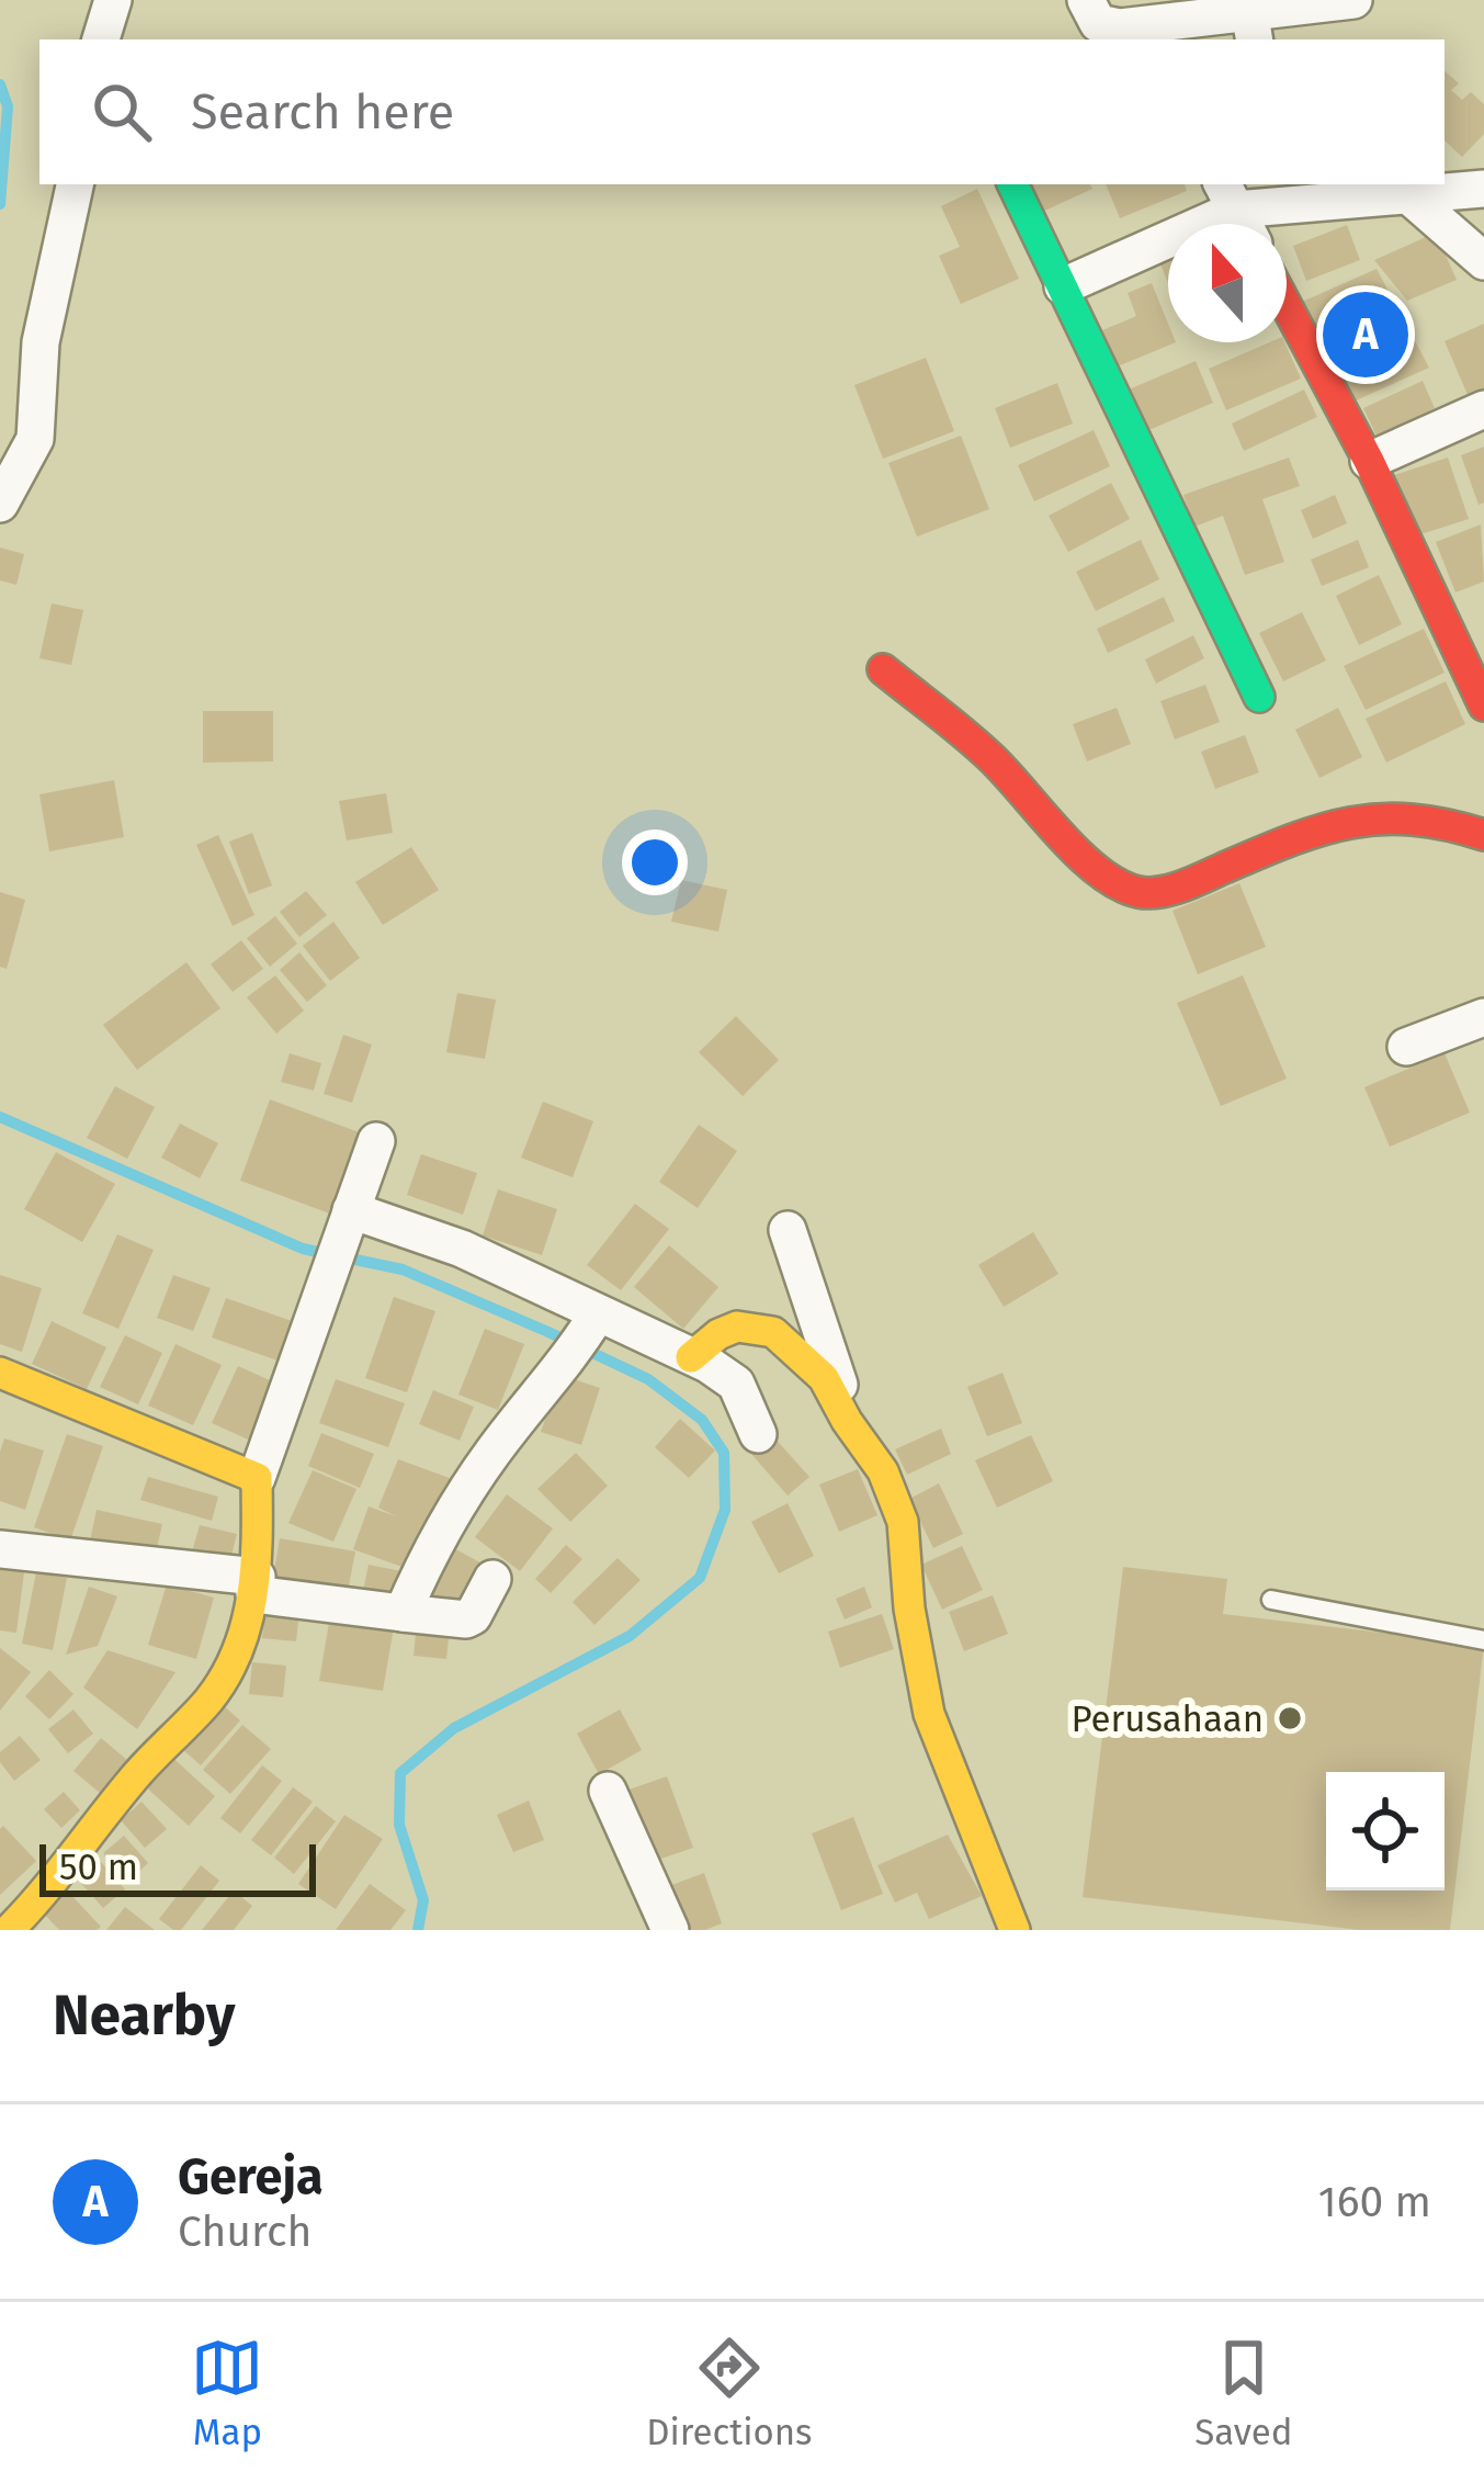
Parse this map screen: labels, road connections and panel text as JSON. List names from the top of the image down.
{
  "places": ["Perusahaan"],
  "scale_bar": "50 m",
  "north": "top",
  "page": {
    "search": "Search here",
    "pins": "A",
    "scale": "50 m",
    "heading": "Nearby",
    "list": [
      {
        "mark": "A",
        "name": "Gereja",
        "note": "Church",
        "value": "160 m"
      }
    ],
    "nav": ["Map", "Directions", "Saved"]
  }
}
